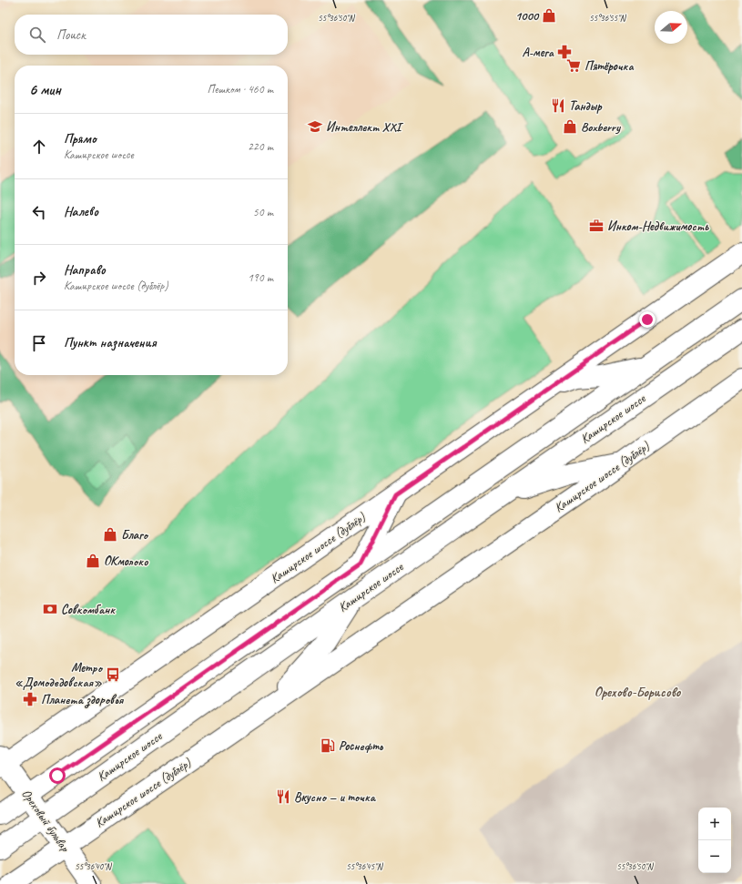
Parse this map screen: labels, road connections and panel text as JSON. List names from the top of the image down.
{
  "streets": {
    "main road": ["Каширское шоссе", "Каширское шоссе (дублёр)", "Ореховый бульвар"]
  },
  "crossings": [
    ["Каширское шоссе", "Ореховый бульвар"],
    ["Каширское шоссе (дублёр)", "Ореховый бульвар"]
  ],
  "districts": ["Орехово-Борисово"],
  "places": {
    "shop": [
      "1000",
      "Boxberry",
      "Благо",
      "ОКмолоко"
    ],
    "pharmacy": ["А-мега", "Планета здоровья"],
    "supermarket": ["Пятёрочка"],
    "restaurant": ["Тандыр", "Вкусно — и точка"],
    "school or university": ["Интеллект XXI"],
    "office": ["Инком-Недвижимость"],
    "bank": ["Совкомбанк"],
    "bus stop": ["Метро «Домодедовская»"],
    "fuel station": ["Роснефть"]
  },
  "north": "right",
  "page": {
    "search": "Поиск",
    "heading": ["6 мин", "Пешком · 460 m"],
    "list": [
      ["Прямо", "Каширское шоссе", "220 m"],
      ["Налево", "50 m"],
      ["Направо", "Каширское шоссе (дублёр)", "190 m"],
      "Пункт назначения"
    ],
    "map_buttons": ["+", "−"]
  },
  "coordinates": [
    "55°36'55\"N",
    "55°36'50\"N",
    "55°36'40\"N",
    "55°36'45\"N"
  ]
}
